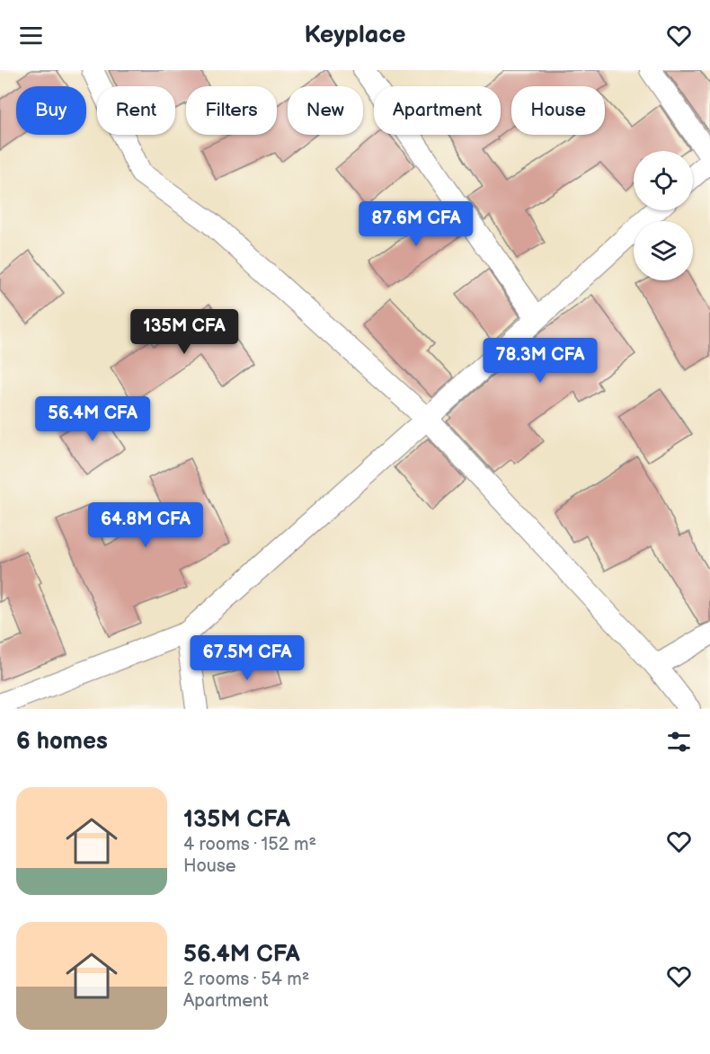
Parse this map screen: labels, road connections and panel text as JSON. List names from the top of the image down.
{
  "page": {
    "header": "Keyplace",
    "chip": [
      "Buy",
      "Rent",
      "Filters",
      "New",
      "Apartment",
      "House"
    ],
    "price": [
      "87.6M CFA",
      "135M CFA",
      "78.3M CFA",
      "56.4M CFA",
      "64.8M CFA",
      "67.5M CFA"
    ],
    "heading": "6 homes",
    "list": [
      {
        "name": "135M CFA",
        "note": "4 rooms · 152 m² · House"
      },
      {
        "name": "56.4M CFA",
        "note": "2 rooms · 54 m² · Apartment"
      }
    ]
  }
}
